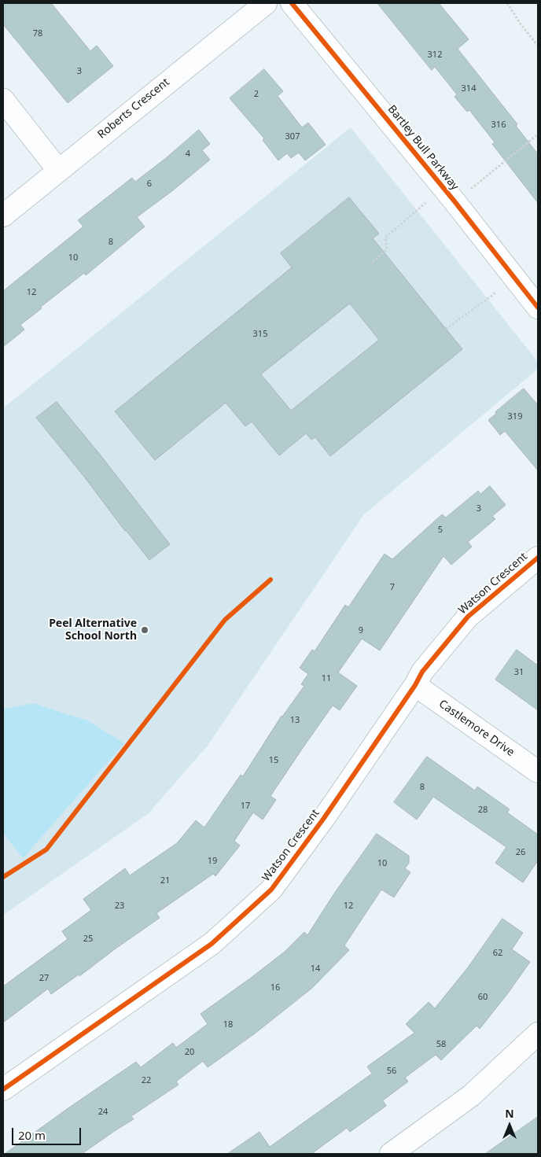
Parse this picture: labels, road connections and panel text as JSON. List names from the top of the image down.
{
  "streets": {
    "street": [
      "Roberts Crescent",
      "Bartley Bull Parkway",
      "Watson Crescent",
      "Castlemore Drive"
    ]
  },
  "crossings": [
    ["Watson Crescent", "Castlemore Drive"]
  ],
  "places": ["Peel Alternative School North"],
  "house_numbers": [
    "78",
    "312",
    "3",
    "314",
    "2",
    "316",
    "307",
    "4",
    "6",
    "8",
    "10",
    "12",
    "315",
    "319",
    "3",
    "5",
    "7",
    "9",
    "31",
    "11",
    "13",
    "15",
    "8",
    "17",
    "28",
    "26",
    "19",
    "10",
    "21",
    "23",
    "12",
    "25",
    "62",
    "14",
    "27",
    "16",
    "60",
    "18",
    "58",
    "20",
    "56",
    "22",
    "24"
  ],
  "scale_bar": "20 m",
  "north": "top"
}
